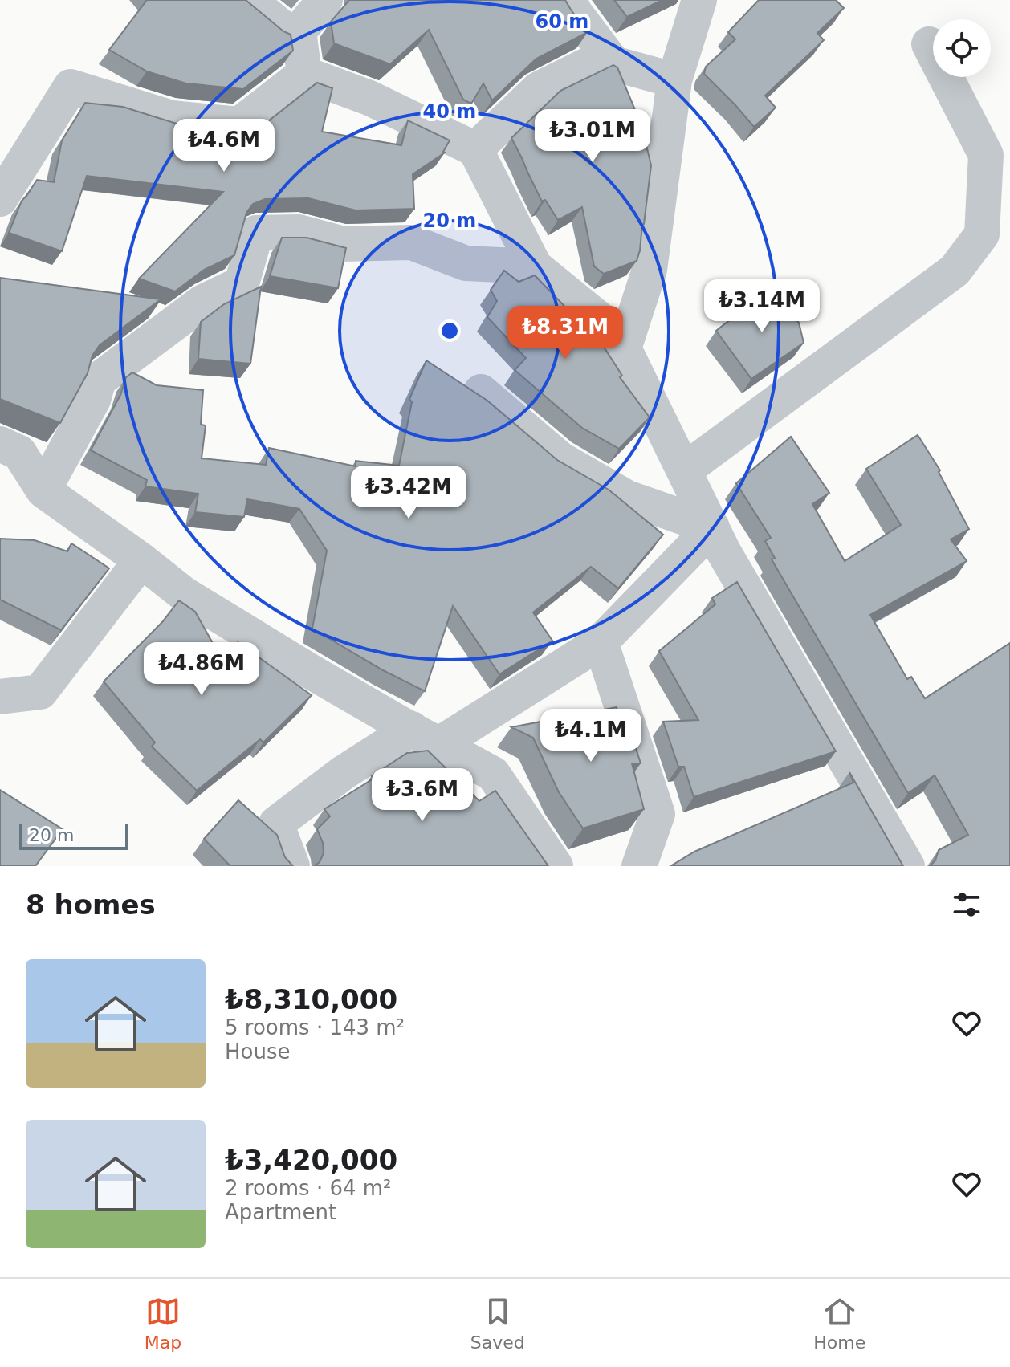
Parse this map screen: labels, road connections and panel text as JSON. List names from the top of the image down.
{
  "scale_bar": "20 m",
  "page": {
    "price": [
      "₺3.01M",
      "₺4.6M",
      "₺3.14M",
      "₺8.31M",
      "₺3.42M",
      "₺4.86M",
      "₺4.1M",
      "₺3.6M"
    ],
    "scale": "20 m",
    "heading": "8 homes",
    "list": [
      {
        "name": "₺8,310,000",
        "note": "5 rooms · 143 m² · House"
      },
      {
        "name": "₺3,420,000",
        "note": "2 rooms · 64 m² · Apartment"
      }
    ],
    "tabs": ["Map", "Saved", "Home"]
  },
  "rings": ["60 m", "40 m", "20 m"]
}
